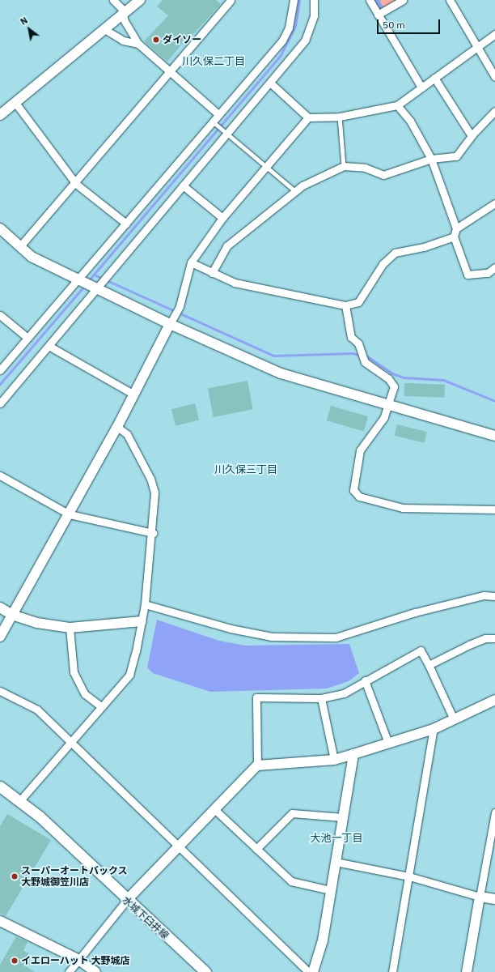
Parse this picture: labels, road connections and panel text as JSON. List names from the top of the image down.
{
  "streets": {
    "main road": ["水城下臼井線"]
  },
  "districts": ["川久保二丁目", "川久保三丁目", "大池一丁目"],
  "places": ["ダイソー", "スーパーオートバックス 大野城御笠川店", "イエローハット 大野城店"],
  "scale_bar": "50 m",
  "north": "top left"
}
